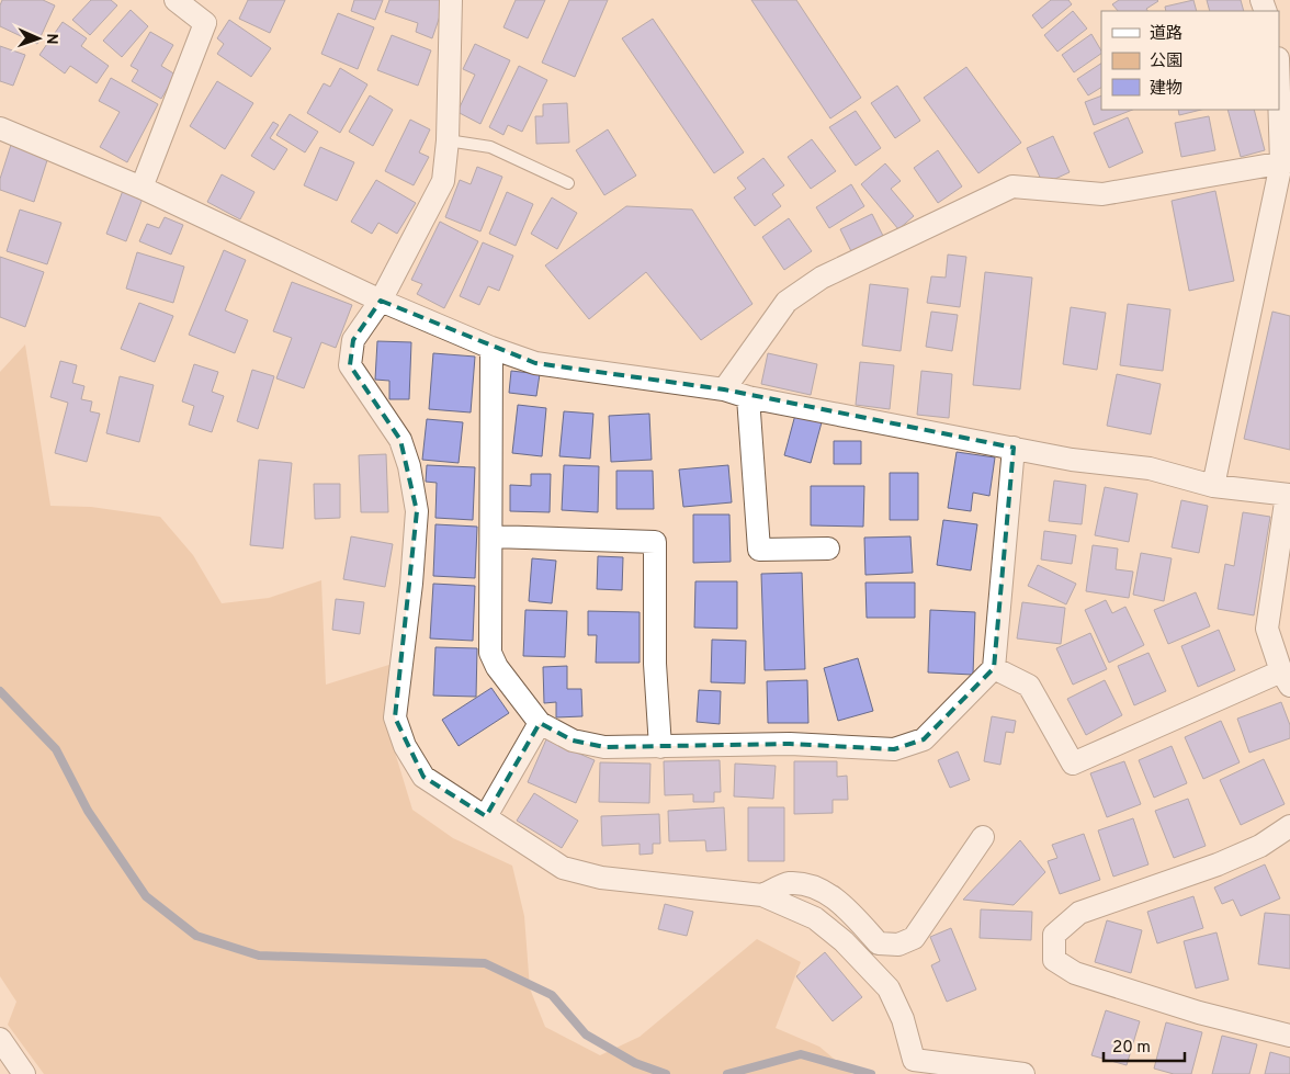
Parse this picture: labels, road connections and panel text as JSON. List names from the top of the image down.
{
  "legend": ["道路", "公園", "建物"],
  "scale_bar": "20 m",
  "north": "right"
}
